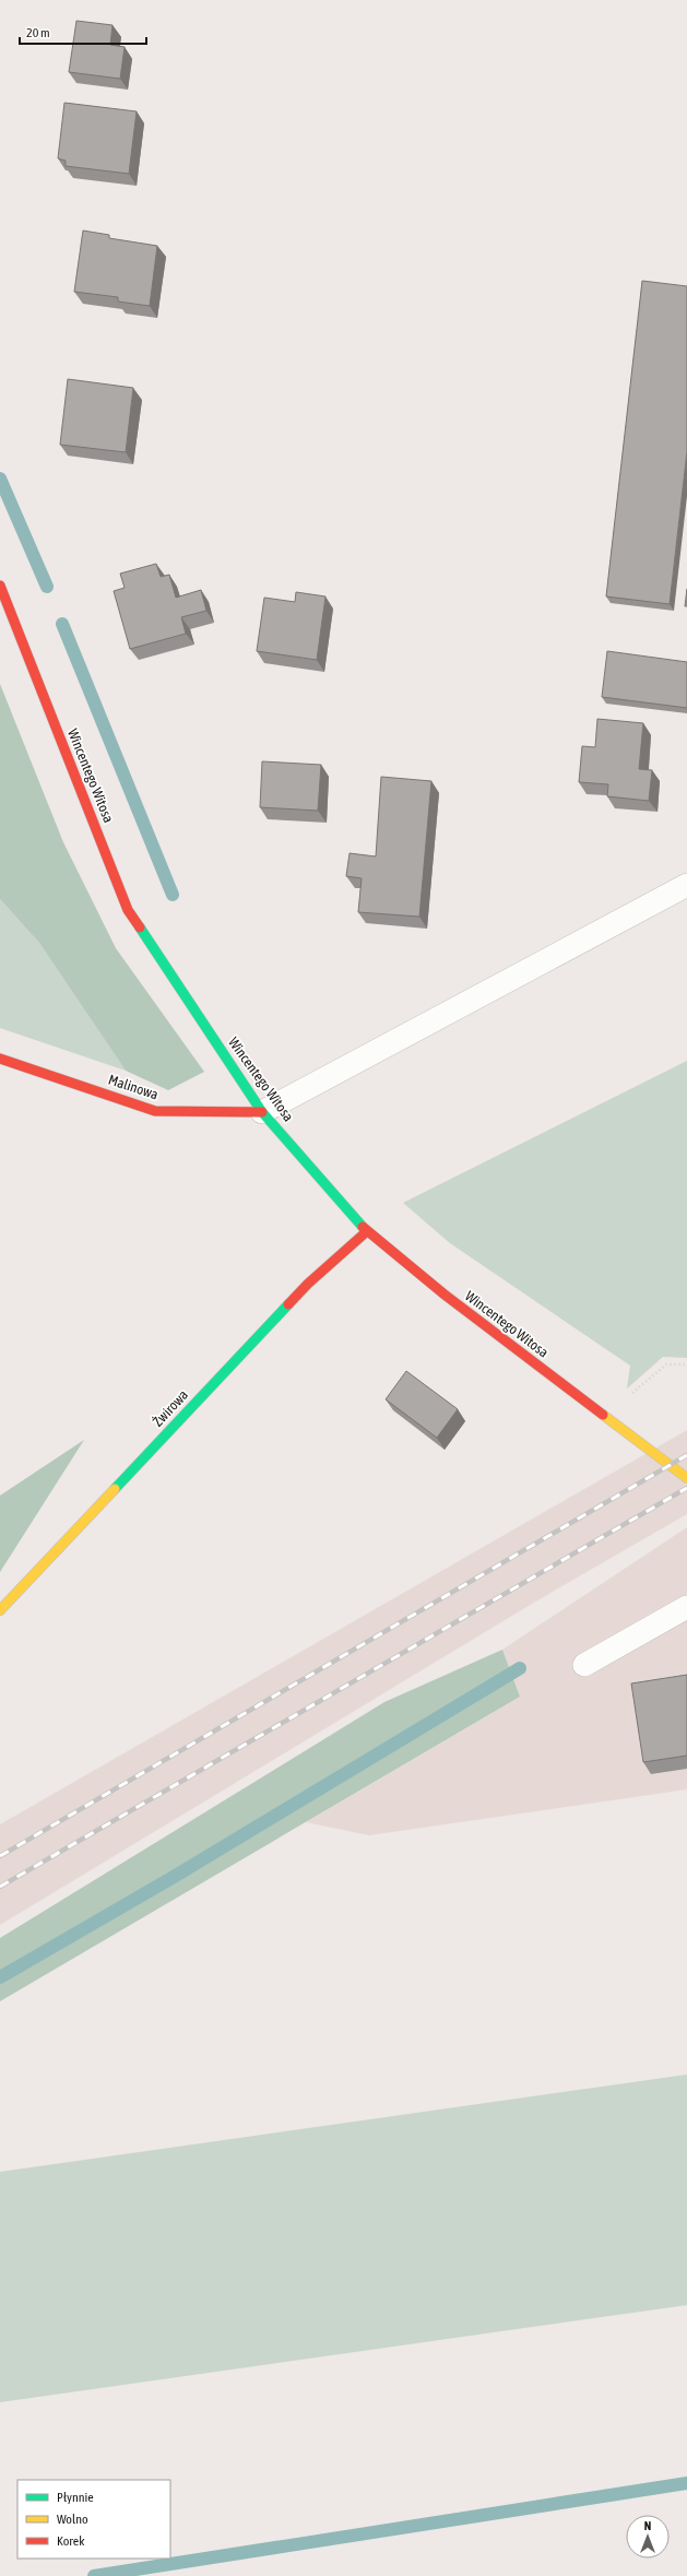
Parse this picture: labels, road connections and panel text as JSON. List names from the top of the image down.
{
  "streets": {
    "street": ["Wincentego Witosa", "Malinowa", "Żwirowa"]
  },
  "crossings": [
    ["Wincentego Witosa", "Malinowa"],
    ["Wincentego Witosa", "Żwirowa"]
  ],
  "legend": ["Płynnie", "Wolno", "Korek"],
  "scale_bar": "20 m",
  "north": "top"
}
